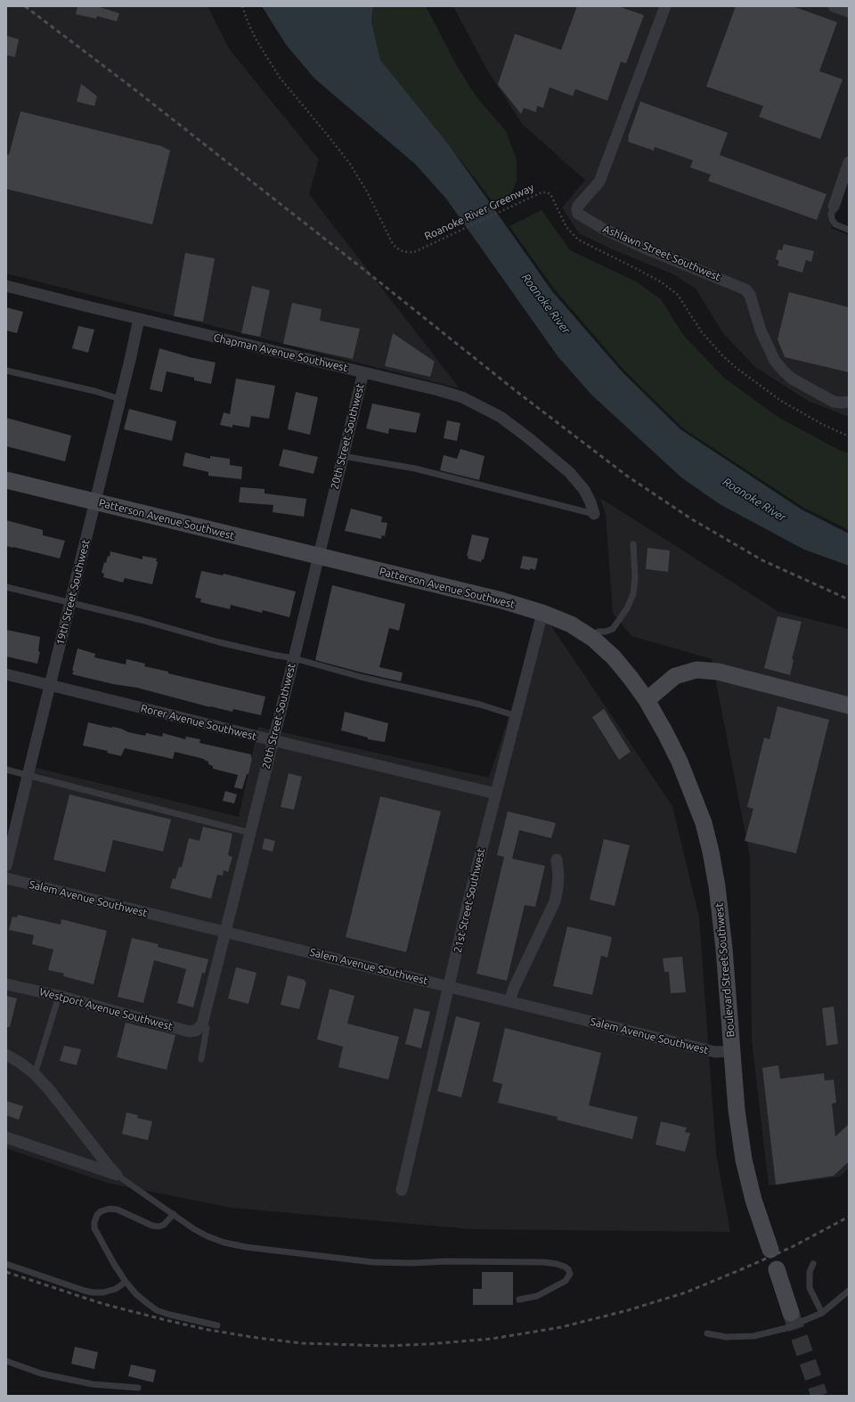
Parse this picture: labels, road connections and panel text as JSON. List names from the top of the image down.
{
  "streets": {
    "main road": ["Patterson Avenue Southwest", "Boulevard Street Southwest"],
    "street": [
      "Ashlawn Street Southwest",
      "Chapman Avenue Southwest",
      "20th Street Southwest",
      "19th Street Southwest",
      "Rorer Avenue Southwest",
      "Salem Avenue Southwest",
      "21st Street Southwest",
      "Westport Avenue Southwest"
    ],
    "path": ["Roanoke River Greenway"]
  },
  "crossings": [
    ["Chapman Avenue Southwest", "20th Street Southwest"],
    ["Chapman Avenue Southwest", "19th Street Southwest"],
    ["20th Street Southwest", "Patterson Avenue Southwest"],
    ["20th Street Southwest", "Rorer Avenue Southwest"],
    ["20th Street Southwest", "Salem Avenue Southwest"],
    ["20th Street Southwest", "Westport Avenue Southwest"],
    ["Patterson Avenue Southwest", "19th Street Southwest"],
    ["Patterson Avenue Southwest", "21st Street Southwest"],
    ["Patterson Avenue Southwest", "Boulevard Street Southwest"],
    ["19th Street Southwest", "Rorer Avenue Southwest"],
    ["Rorer Avenue Southwest", "21st Street Southwest"],
    ["Salem Avenue Southwest", "21st Street Southwest"],
    ["Salem Avenue Southwest", "Boulevard Street Southwest"]
  ],
  "water": ["Roanoke River"]
}
